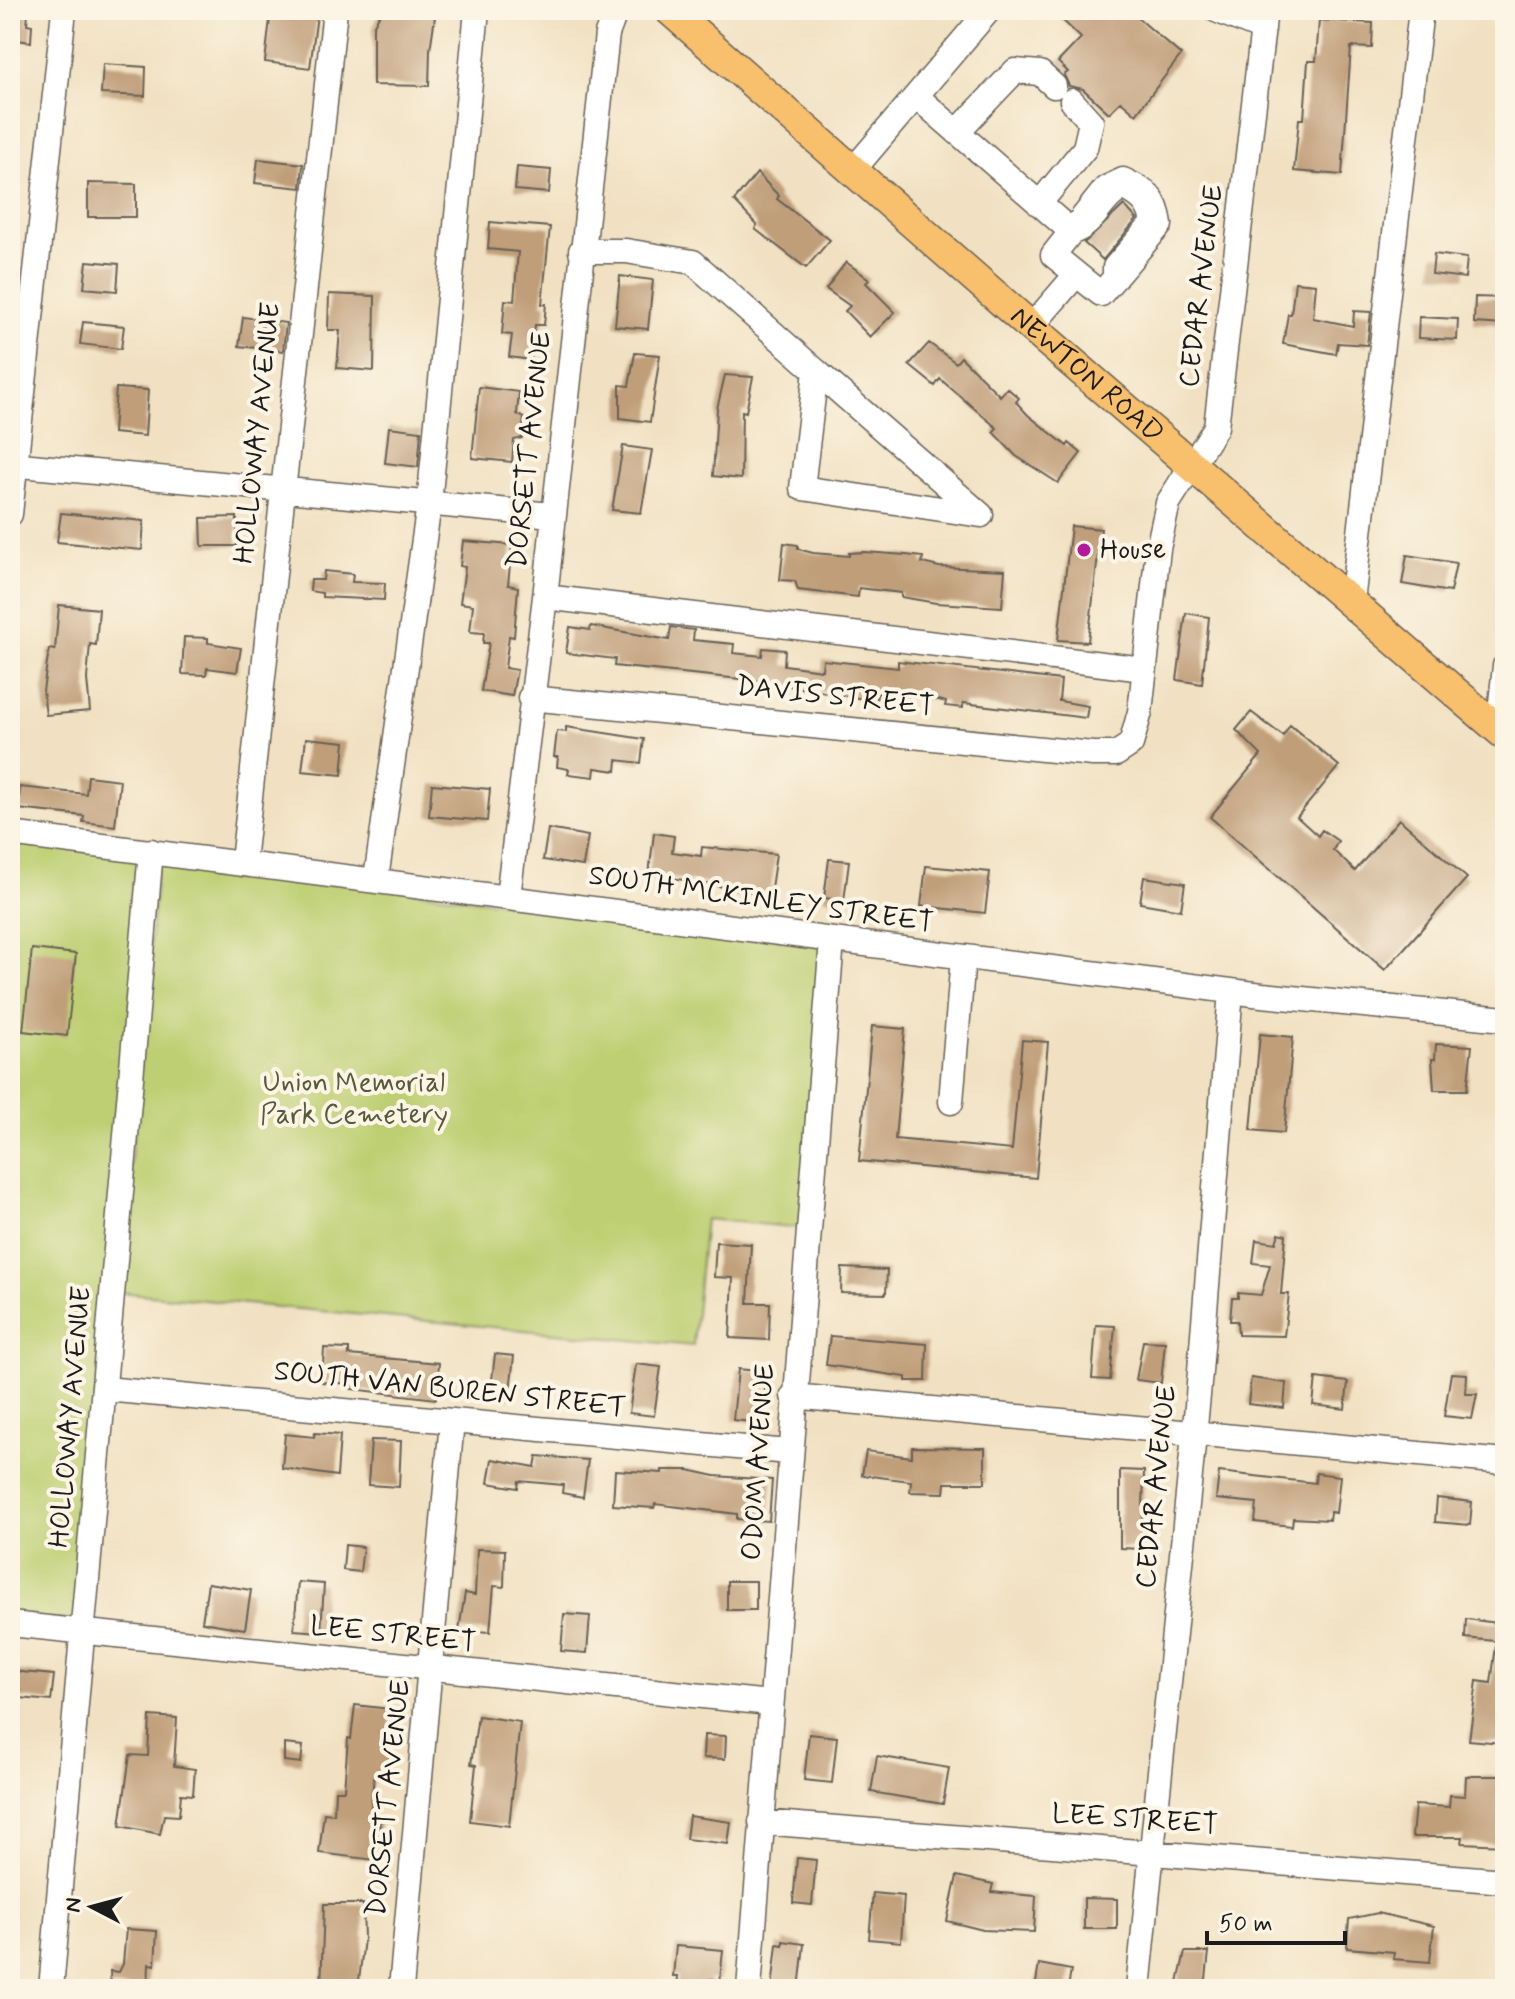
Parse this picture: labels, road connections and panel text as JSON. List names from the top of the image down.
{
  "streets": {
    "main road": ["NEWTON ROAD"],
    "street": [
      "CEDAR AVENUE",
      "HOLLOWAY AVENUE",
      "DORSETT AVENUE",
      "DAVIS STREET",
      "SOUTH MCKINLEY STREET",
      "SOUTH VAN BUREN STREET",
      "ODOM AVENUE",
      "LEE STREET"
    ]
  },
  "crossings": [
    ["CEDAR AVENUE", "NEWTON ROAD"],
    ["CEDAR AVENUE", "DAVIS STREET"],
    ["CEDAR AVENUE", "SOUTH MCKINLEY STREET"],
    ["CEDAR AVENUE", "LEE STREET"],
    ["HOLLOWAY AVENUE", "SOUTH MCKINLEY STREET"],
    ["HOLLOWAY AVENUE", "SOUTH VAN BUREN STREET"],
    ["HOLLOWAY AVENUE", "LEE STREET"],
    ["DORSETT AVENUE", "DAVIS STREET"],
    ["DORSETT AVENUE", "SOUTH MCKINLEY STREET"],
    ["DORSETT AVENUE", "SOUTH VAN BUREN STREET"],
    ["DORSETT AVENUE", "LEE STREET"],
    ["SOUTH MCKINLEY STREET", "ODOM AVENUE"],
    ["SOUTH VAN BUREN STREET", "ODOM AVENUE"],
    ["ODOM AVENUE", "LEE STREET"]
  ],
  "parks": ["Union Memorial Park Cemetery"],
  "places": ["House"],
  "scale_bar": "50 m",
  "north": "left"
}
